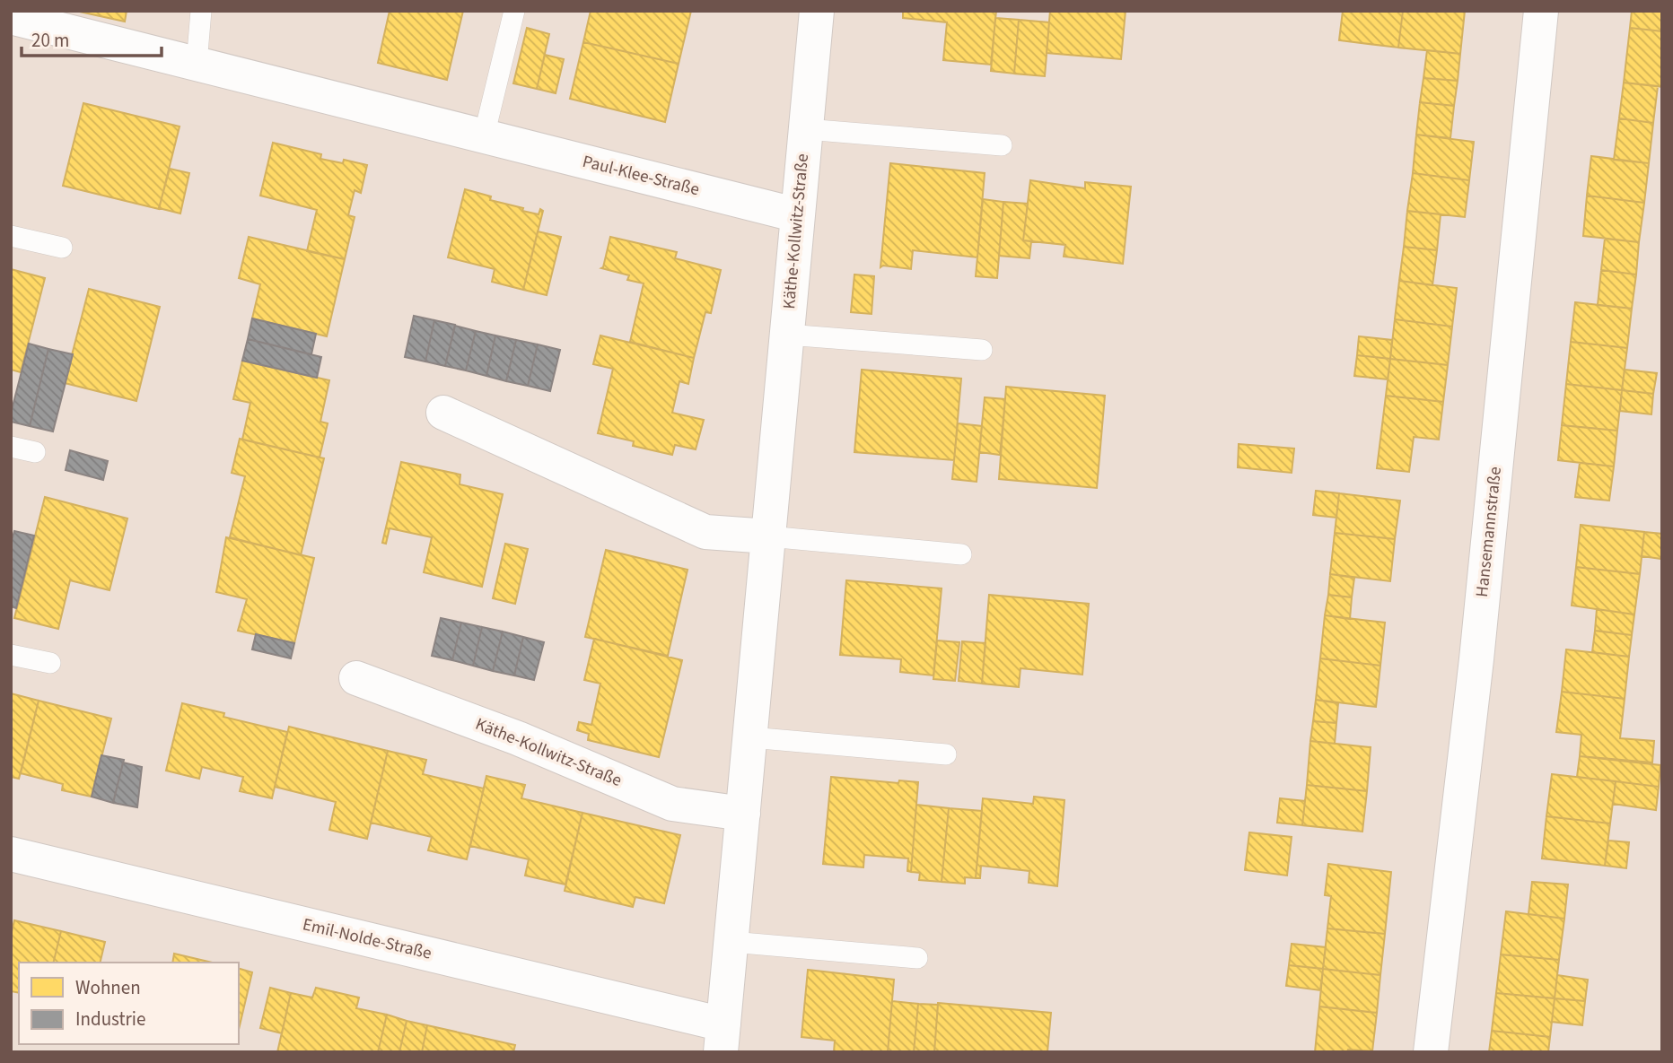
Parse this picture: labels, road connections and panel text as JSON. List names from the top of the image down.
{
  "streets": {
    "street": [
      "Paul-Klee-Straße",
      "Käthe-Kollwitz-Straße",
      "Hansemannstraße",
      "Emil-Nolde-Straße"
    ]
  },
  "crossings": [
    ["Paul-Klee-Straße", "Käthe-Kollwitz-Straße"],
    ["Käthe-Kollwitz-Straße", "Emil-Nolde-Straße"]
  ],
  "legend": ["Wohnen", "Industrie"],
  "scale_bar": "20 m"
}
